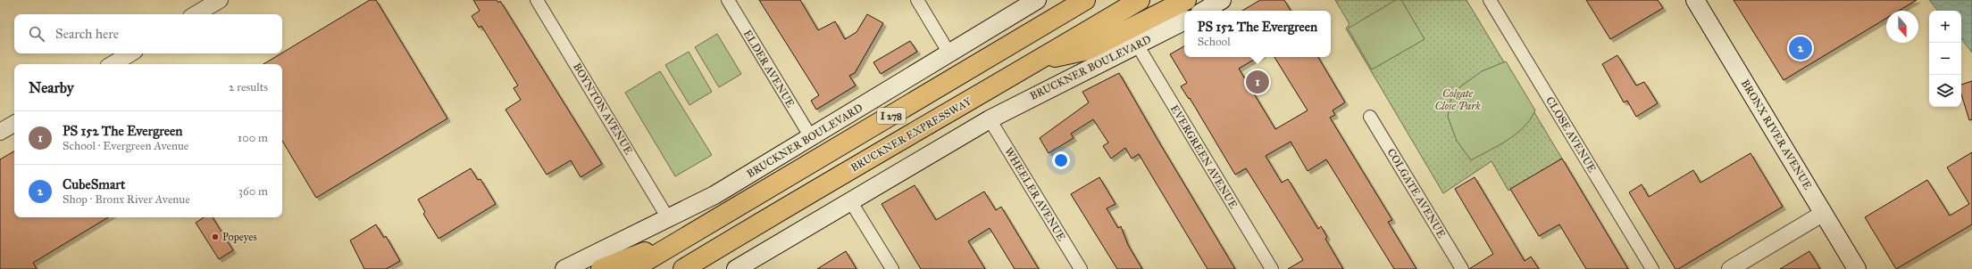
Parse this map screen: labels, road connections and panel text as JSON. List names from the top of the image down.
{
  "streets": {
    "highway": ["I 278", "BRUCKNER EXPRESSWAY"],
    "main road": ["BRUCKNER BOULEVARD", "BRONX RIVER AVENUE"],
    "street": [
      "ELDER AVENUE",
      "BOYNTON AVENUE",
      "CLOSE AVENUE",
      "EVERGREEN AVENUE",
      "COLGATE AVENUE",
      "WHEELER AVENUE"
    ]
  },
  "crossings": [
    ["BRUCKNER BOULEVARD", "ELDER AVENUE"],
    ["BRUCKNER BOULEVARD", "BOYNTON AVENUE"],
    ["BRUCKNER BOULEVARD", "EVERGREEN AVENUE"],
    ["BRUCKNER BOULEVARD", "WHEELER AVENUE"]
  ],
  "parks": ["Colgate Close Park"],
  "places": ["Popeyes"],
  "north": "bottom",
  "page": {
    "map_buttons": ["+", "−"],
    "popup": ["PS 152 The Evergreen", "School"],
    "search": "Search here",
    "pins": ["2", "1"],
    "heading": ["Nearby", "2 results"],
    "list": [
      {
        "mark": "1",
        "name": "PS 152 The Evergreen",
        "note": "School · Evergreen Avenue",
        "value": "100 m"
      },
      {
        "mark": "2",
        "name": "CubeSmart",
        "note": "Shop · Bronx River Avenue",
        "value": "360 m"
      }
    ]
  }
}
